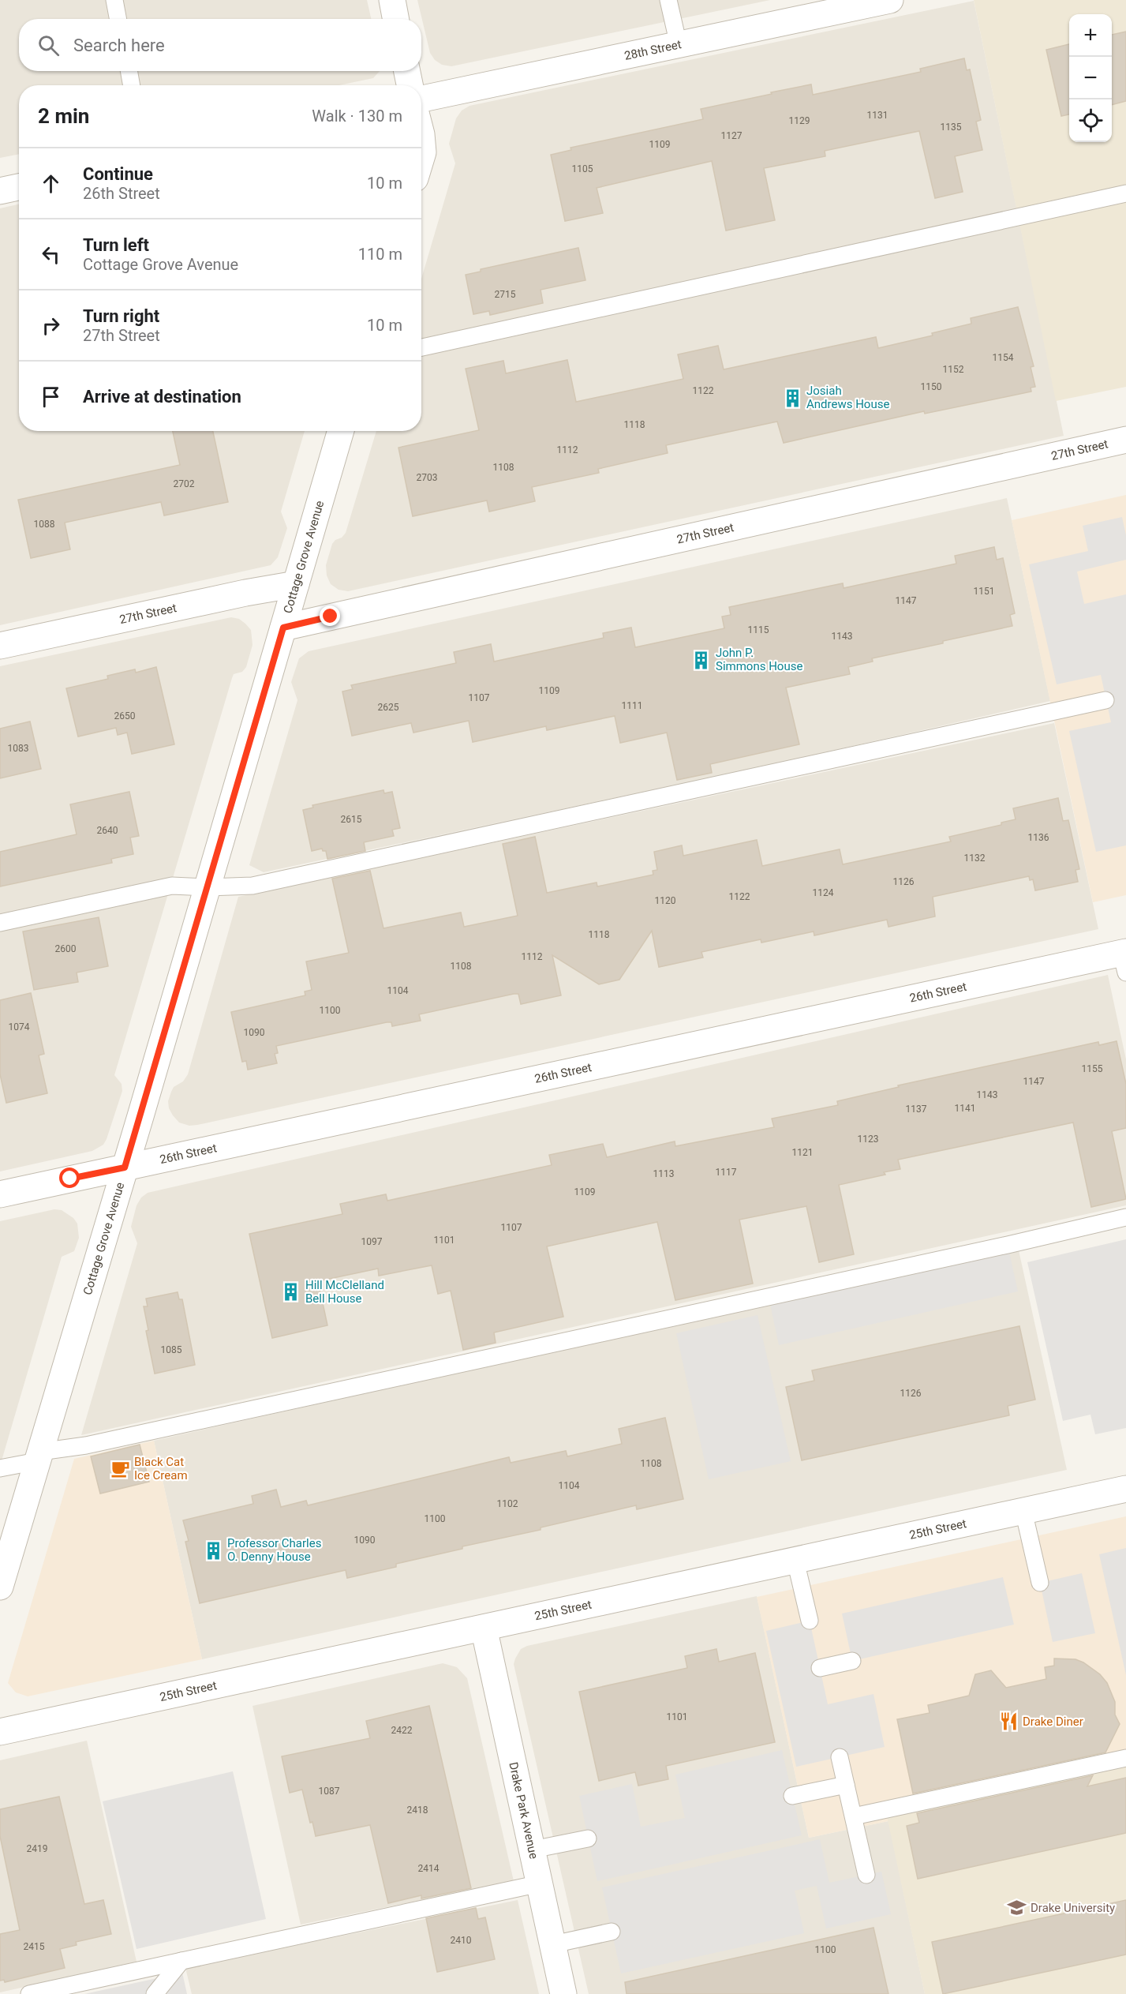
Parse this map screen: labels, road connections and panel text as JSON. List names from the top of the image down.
{
  "streets": {
    "street": [
      "28th Street",
      "27th Street",
      "Cottage Grove Avenue",
      "26th Street",
      "25th Street",
      "Drake Park Avenue"
    ]
  },
  "crossings": [
    ["27th Street", "Cottage Grove Avenue"],
    ["Cottage Grove Avenue", "26th Street"],
    ["25th Street", "Drake Park Avenue"]
  ],
  "places": {
    "building": [
      "Josiah Andrews House",
      "John P. Simmons House",
      "Hill McClelland Bell House",
      "Professor Charles O. Denny House"
    ],
    "cafe": ["Black Cat Ice Cream"],
    "restaurant": ["Drake Diner"],
    "school or university": ["Drake University"]
  },
  "house_numbers": [
    "1131",
    "1129",
    "1135",
    "1127",
    "1109",
    "1105",
    "2715",
    "1154",
    "1152",
    "1150",
    "1122",
    "1118",
    "1112",
    "1108",
    "2703",
    "2702",
    "1088",
    "1151",
    "1147",
    "1115",
    "1143",
    "1109",
    "1107",
    "1111",
    "2625",
    "2650",
    "1083",
    "2615",
    "2640",
    "1136",
    "1132",
    "1126",
    "1124",
    "1122",
    "1120",
    "1118",
    "2600",
    "1112",
    "1108",
    "1104",
    "1100",
    "1074",
    "1090",
    "1155",
    "1147",
    "1143",
    "1141",
    "1137",
    "1123",
    "1121",
    "1117",
    "1113",
    "1109",
    "1107",
    "1101",
    "1097",
    "1085",
    "1126",
    "1108",
    "1104",
    "1102",
    "1100",
    "1090",
    "1101",
    "2422",
    "1087",
    "2418",
    "2419",
    "2414",
    "2410",
    "2415",
    "1100"
  ],
  "page": {
    "map_buttons": ["+", "−"],
    "search": "Search here",
    "heading": ["2 min", "Walk · 130 m"],
    "list": [
      ["Continue", "26th Street", "10 m"],
      ["Turn left", "Cottage Grove Avenue", "110 m"],
      ["Turn right", "27th Street", "10 m"],
      "Arrive at destination"
    ]
  }
}
